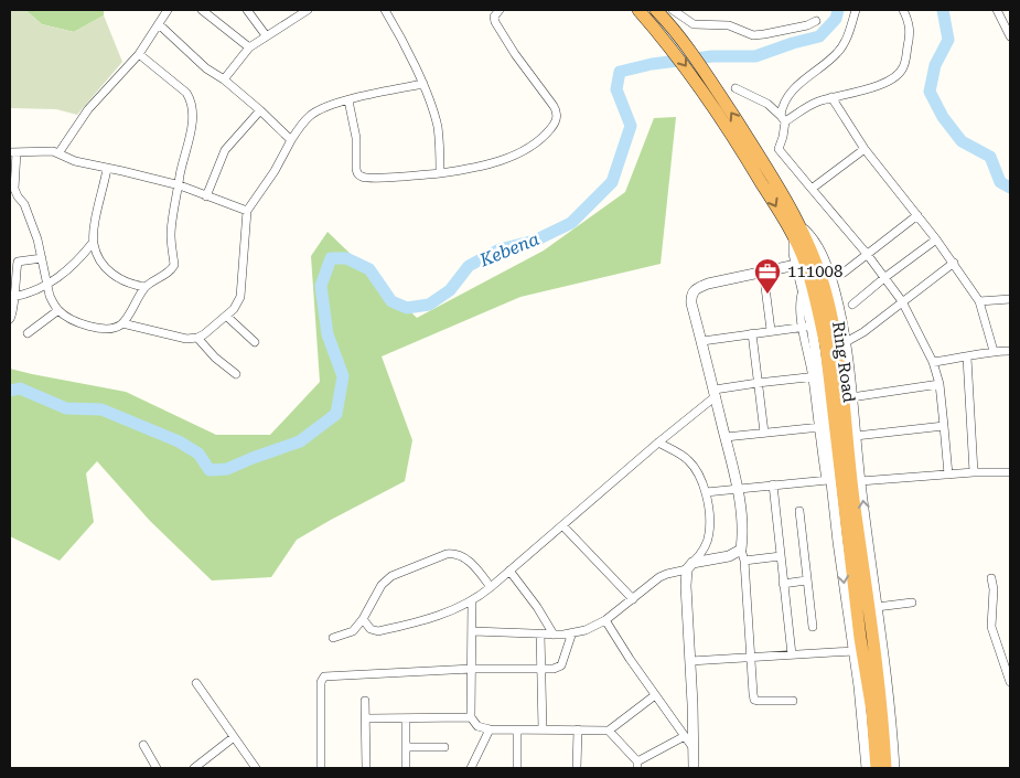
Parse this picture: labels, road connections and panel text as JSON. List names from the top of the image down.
{
  "streets": {
    "highway": ["Ring Road"]
  },
  "water": ["Kebena"],
  "places": {
    "office": ["111008"]
  }
}
